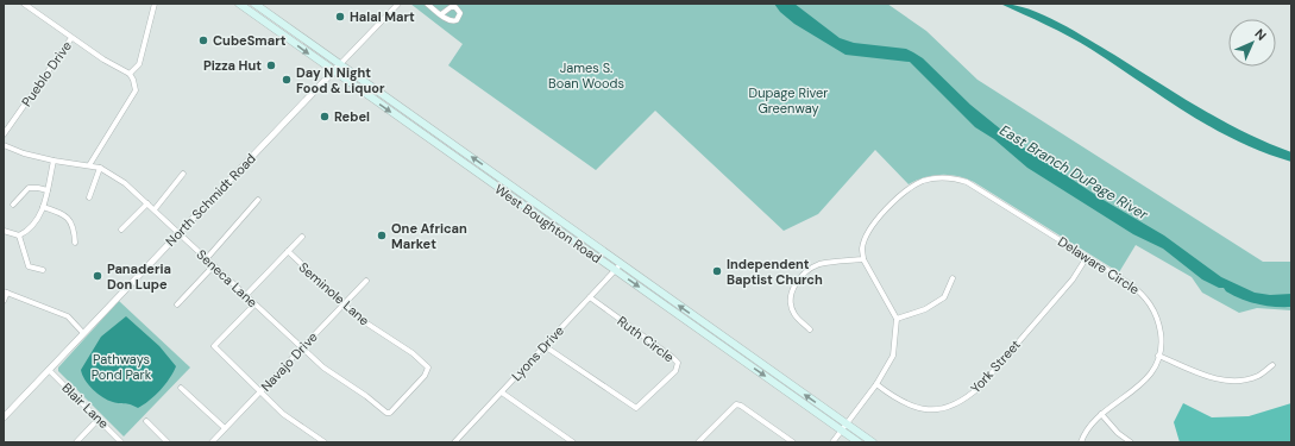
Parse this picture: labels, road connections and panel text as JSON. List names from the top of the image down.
{
  "streets": {
    "main road": ["West Boughton Road"],
    "street": [
      "Pueblo Drive",
      "North Schmidt Road",
      "Delaware Circle",
      "Seneca Lane",
      "Seminole Lane",
      "Ruth Circle",
      "Lyons Drive",
      "Navajo Drive",
      "York Street",
      "Blair Lane"
    ]
  },
  "crossings": [
    ["North Schmidt Road", "West Boughton Road"],
    ["North Schmidt Road", "Seneca Lane"],
    ["North Schmidt Road", "Blair Lane"],
    ["West Boughton Road", "Lyons Drive"],
    ["Delaware Circle", "York Street"],
    ["Seneca Lane", "Seminole Lane"],
    ["Seneca Lane", "Navajo Drive"],
    ["Seminole Lane", "Navajo Drive"],
    ["Ruth Circle", "Lyons Drive"]
  ],
  "water": ["East Branch DuPage River"],
  "parks": ["James S. Boan Woods", "Dupage River Greenway", "Pathways Pond Park"],
  "places": [
    "Halal Mart",
    "CubeSmart",
    "Pizza Hut",
    "Day N Night Food & Liquor",
    "Rebel",
    "One African Market",
    "Independent Baptist Church",
    "Panaderia Don Lupe"
  ],
  "north": "top right"
}
